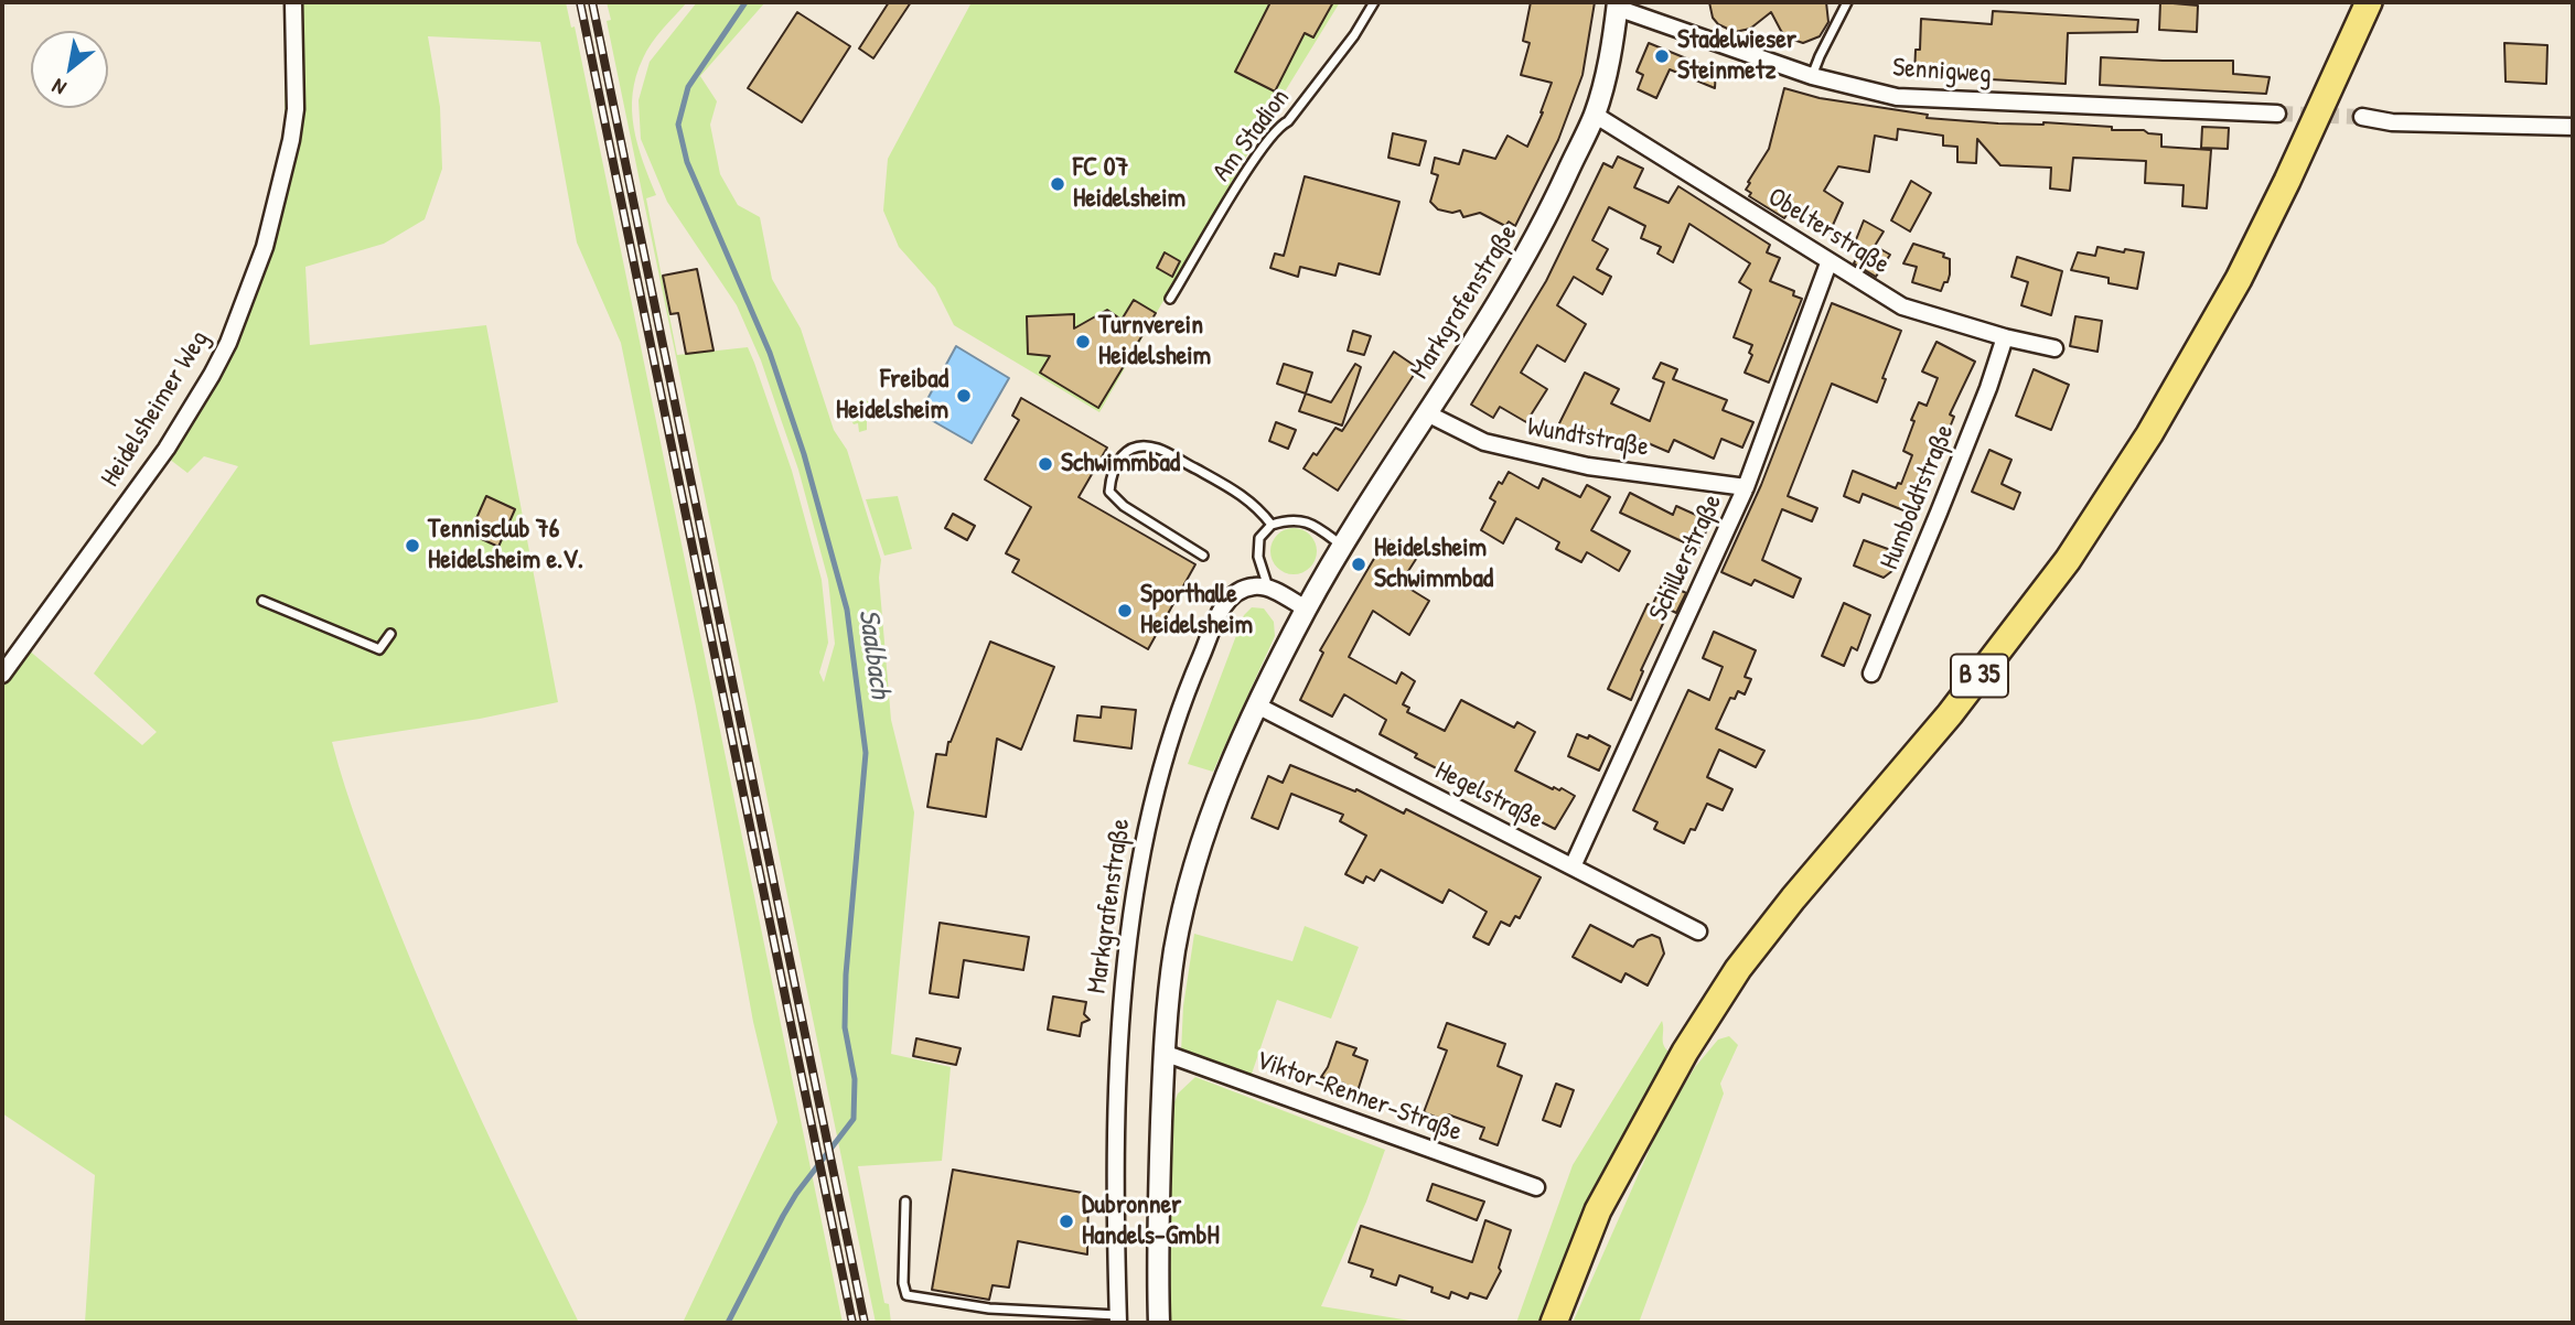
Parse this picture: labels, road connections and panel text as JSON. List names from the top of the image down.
{
  "streets": {
    "main road": ["B 35"],
    "street": [
      "Sennigweg",
      "Obelterstraße",
      "Markgrafenstraße",
      "Heidelsheimer Weg",
      "Wundtstraße",
      "Humboldtstraße",
      "Schillerstraße",
      "Hegelstraße",
      "Viktor-Renner-Straße"
    ],
    "lane": ["Am Stadion"]
  },
  "crossings": [
    ["Sennigweg", "Markgrafenstraße"],
    ["Obelterstraße", "Markgrafenstraße"],
    ["Obelterstraße", "Humboldtstraße"],
    ["Obelterstraße", "Schillerstraße"],
    ["Markgrafenstraße", "Wundtstraße"],
    ["Markgrafenstraße", "Hegelstraße"],
    ["Markgrafenstraße", "Viktor-Renner-Straße"],
    ["Wundtstraße", "Schillerstraße"],
    ["Schillerstraße", "Hegelstraße"]
  ],
  "water": ["Saalbach"],
  "places": [
    "Stadelwieser Steinmetz",
    "FC 07 Heidelsheim",
    "Turnverein Heidelsheim",
    "Freibad Heidelsheim",
    "Schwimmbad",
    "Tennisclub 76 Heidelsheim e.V.",
    "Heidelsheim Schwimmbad",
    "Sporthalle Heidelsheim",
    "Dubronner Handels-GmbH"
  ],
  "north": "bottom left"
}
